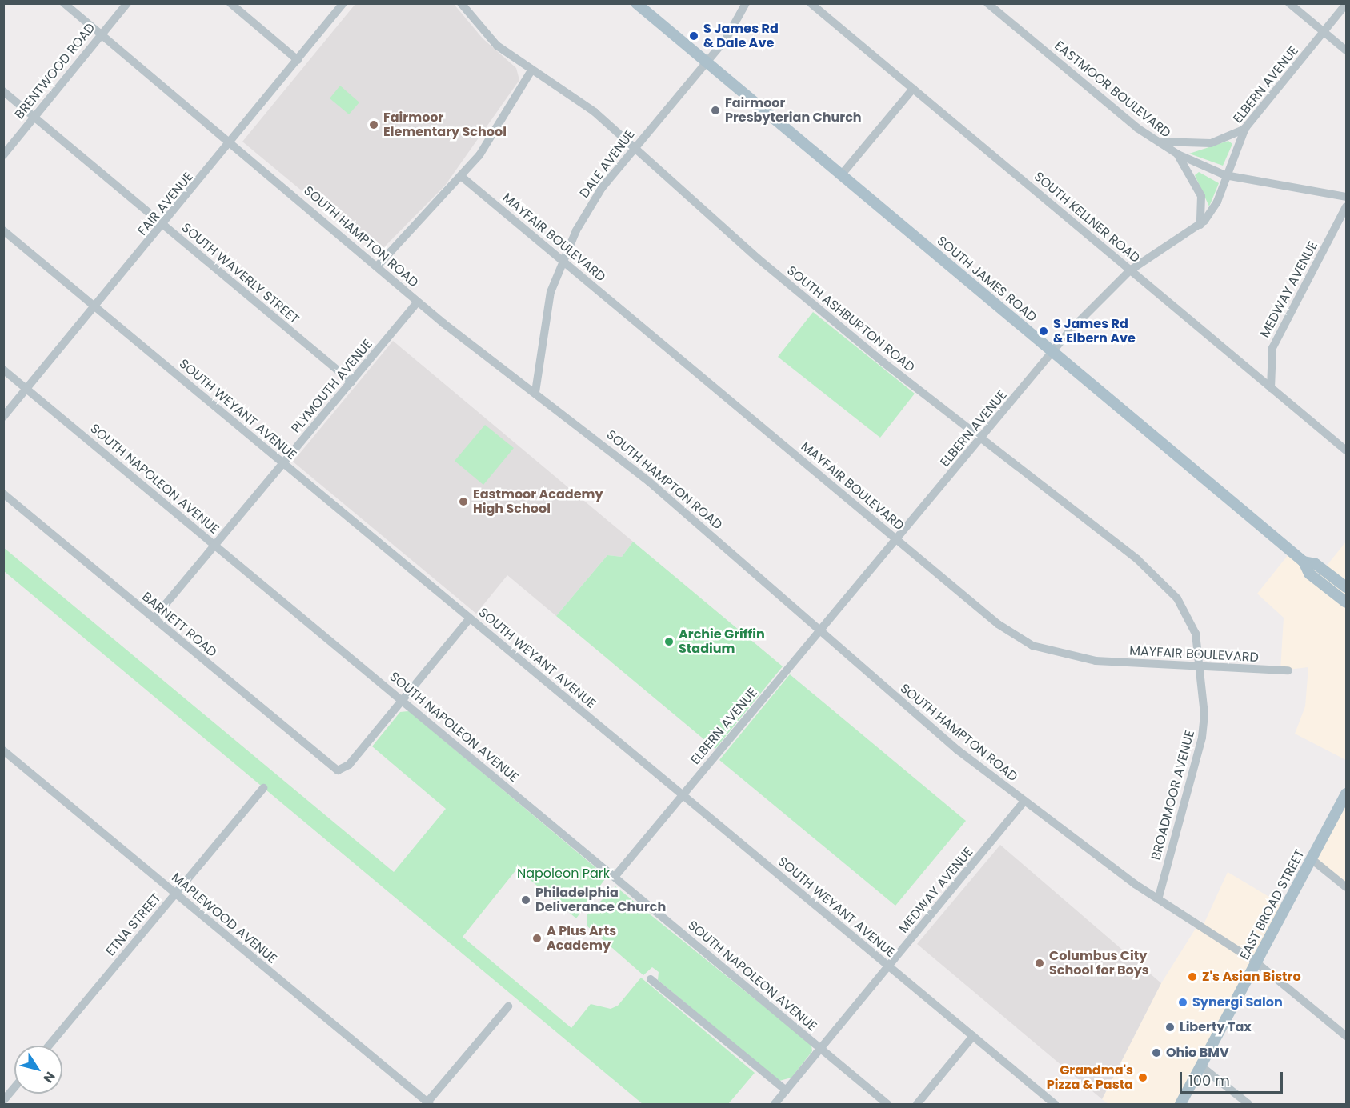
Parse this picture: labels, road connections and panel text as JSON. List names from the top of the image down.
{
  "streets": {
    "main road": ["SOUTH JAMES ROAD", "EAST BROAD STREET"],
    "street": [
      "BRENTWOOD ROAD",
      "ELBERN AVENUE",
      "EASTMOOR BOULEVARD",
      "DALE AVENUE",
      "FAIR AVENUE",
      "SOUTH KELLNER ROAD",
      "SOUTH HAMPTON ROAD",
      "MAYFAIR BOULEVARD",
      "SOUTH WAVERLY STREET",
      "MEDWAY AVENUE",
      "SOUTH ASHBURTON ROAD",
      "PLYMOUTH AVENUE",
      "SOUTH WEYANT AVENUE",
      "SOUTH NAPOLEON AVENUE",
      "BARNETT ROAD",
      "BROADMOOR AVENUE",
      "MAPLEWOOD AVENUE",
      "ETNA STREET"
    ]
  },
  "crossings": [
    ["BRENTWOOD ROAD", "SOUTH HAMPTON ROAD"],
    ["BRENTWOOD ROAD", "SOUTH WAVERLY STREET"],
    ["ELBERN AVENUE", "EASTMOOR BOULEVARD"],
    ["ELBERN AVENUE", "SOUTH KELLNER ROAD"],
    ["ELBERN AVENUE", "SOUTH HAMPTON ROAD"],
    ["ELBERN AVENUE", "MAYFAIR BOULEVARD"],
    ["ELBERN AVENUE", "SOUTH JAMES ROAD"],
    ["ELBERN AVENUE", "SOUTH ASHBURTON ROAD"],
    ["ELBERN AVENUE", "SOUTH WEYANT AVENUE"],
    ["ELBERN AVENUE", "SOUTH NAPOLEON AVENUE"],
    ["DALE AVENUE", "SOUTH HAMPTON ROAD"],
    ["DALE AVENUE", "MAYFAIR BOULEVARD"],
    ["DALE AVENUE", "SOUTH JAMES ROAD"],
    ["DALE AVENUE", "SOUTH ASHBURTON ROAD"],
    ["FAIR AVENUE", "SOUTH HAMPTON ROAD"],
    ["FAIR AVENUE", "SOUTH WAVERLY STREET"],
    ["FAIR AVENUE", "SOUTH WEYANT AVENUE"],
    ["FAIR AVENUE", "SOUTH NAPOLEON AVENUE"],
    ["SOUTH KELLNER ROAD", "MEDWAY AVENUE"],
    ["SOUTH HAMPTON ROAD", "MEDWAY AVENUE"],
    ["SOUTH HAMPTON ROAD", "PLYMOUTH AVENUE"],
    ["SOUTH HAMPTON ROAD", "BROADMOOR AVENUE"],
    ["SOUTH HAMPTON ROAD", "EAST BROAD STREET"],
    ["MAYFAIR BOULEVARD", "SOUTH ASHBURTON ROAD"],
    ["MAYFAIR BOULEVARD", "BROADMOOR AVENUE"],
    ["SOUTH WAVERLY STREET", "PLYMOUTH AVENUE"],
    ["MEDWAY AVENUE", "SOUTH WEYANT AVENUE"],
    ["MEDWAY AVENUE", "SOUTH NAPOLEON AVENUE"],
    ["SOUTH ASHBURTON ROAD", "BROADMOOR AVENUE"],
    ["PLYMOUTH AVENUE", "SOUTH WEYANT AVENUE"],
    ["PLYMOUTH AVENUE", "SOUTH NAPOLEON AVENUE"],
    ["PLYMOUTH AVENUE", "BARNETT ROAD"],
    ["SOUTH NAPOLEON AVENUE", "BARNETT ROAD"],
    ["MAPLEWOOD AVENUE", "ETNA STREET"]
  ],
  "parks": ["Napoleon Park"],
  "places": [
    "S James Rd & Dale Ave",
    "Fairmoor Presbyterian Church",
    "Fairmoor Elementary School",
    "S James Rd & Elbern Ave",
    "Eastmoor Academy High School",
    "Archie Griffin Stadium",
    "Philadelphia Deliverance Church",
    "A Plus Arts Academy",
    "Columbus City School for Boys",
    "Z's Asian Bistro",
    "Synergi Salon",
    "Liberty Tax",
    "Ohio BMV",
    "Grandma's Pizza & Pasta"
  ],
  "scale_bar": "100 m",
  "north": "bottom right"
}
